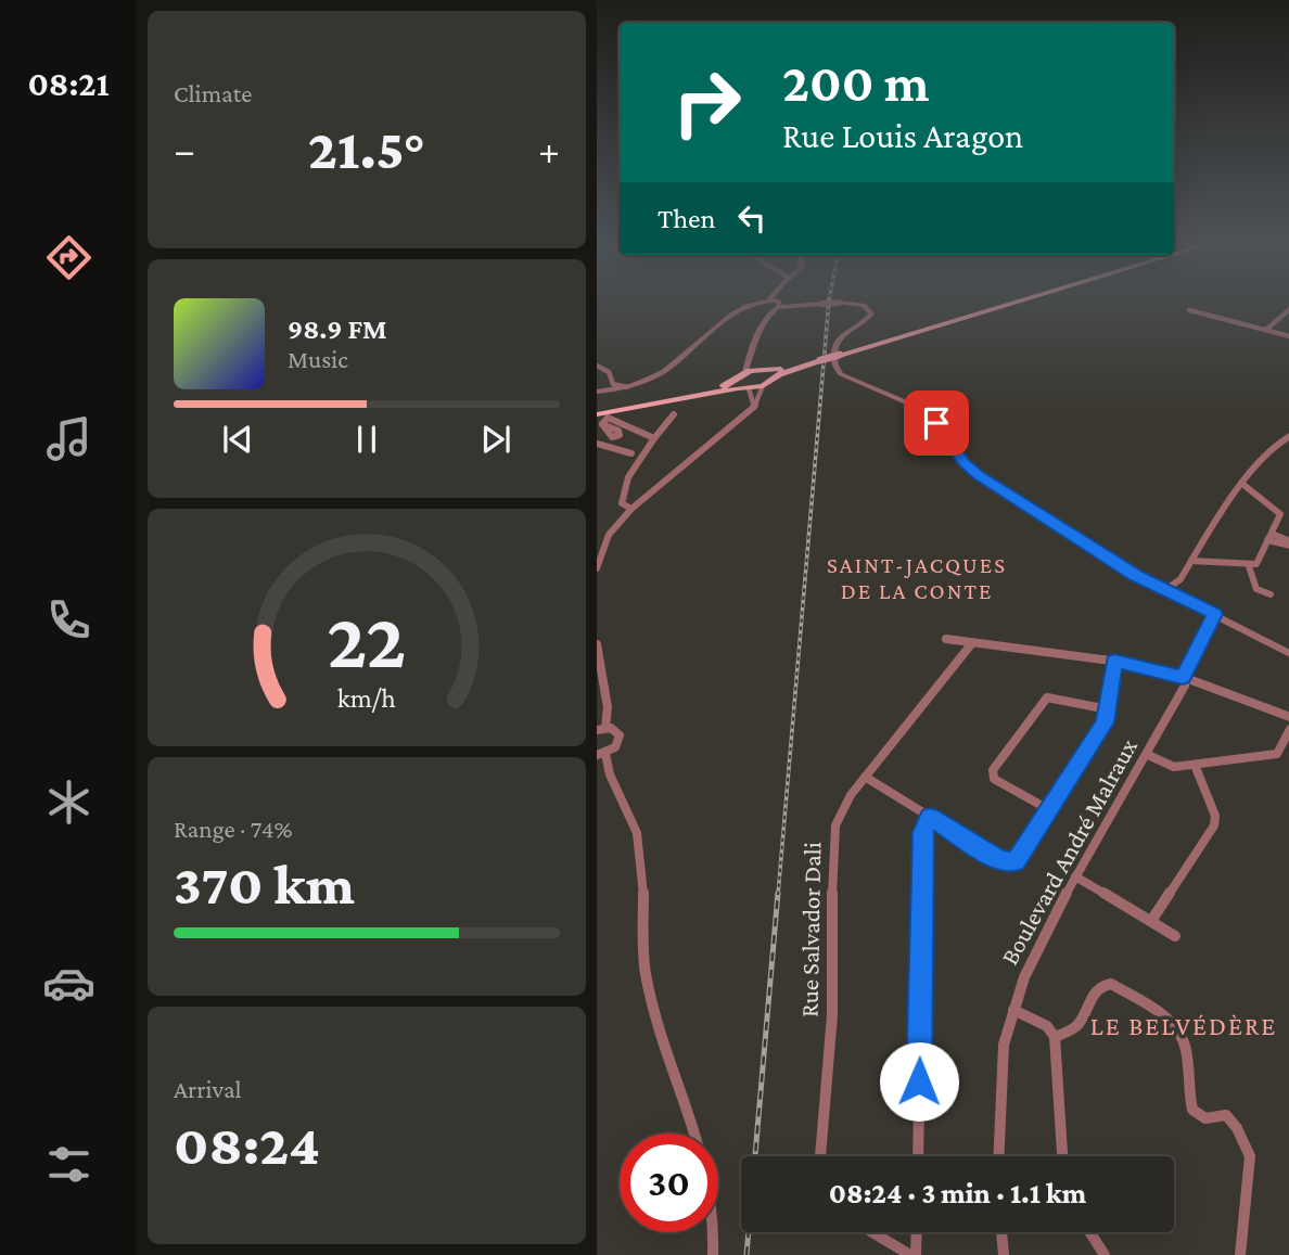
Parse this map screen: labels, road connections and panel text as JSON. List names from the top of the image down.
{
  "streets": {
    "street": ["Boulevard André Malraux", "Rue Salvador Dali"]
  },
  "districts": ["SAINT-JACQUES DE LA CONTE", "LE BELVÉDÈRE"],
  "page": {
    "tabs": "08:21",
    "tile": [
      "Climate",
      ["Range · 74%", "370 km"],
      ["Arrival", "08:24"]
    ],
    "turn": ["200 m", "Rue Louis Aragon"],
    "heat": ["−", "21.5°", "+"],
    "then": "Then",
    "song": ["98.9 FM", "Music"],
    "limit": "30",
    "trip": "08:24 · 3 min · 1.1 km",
    "gauge": ["22", "km/h"]
  }
}
